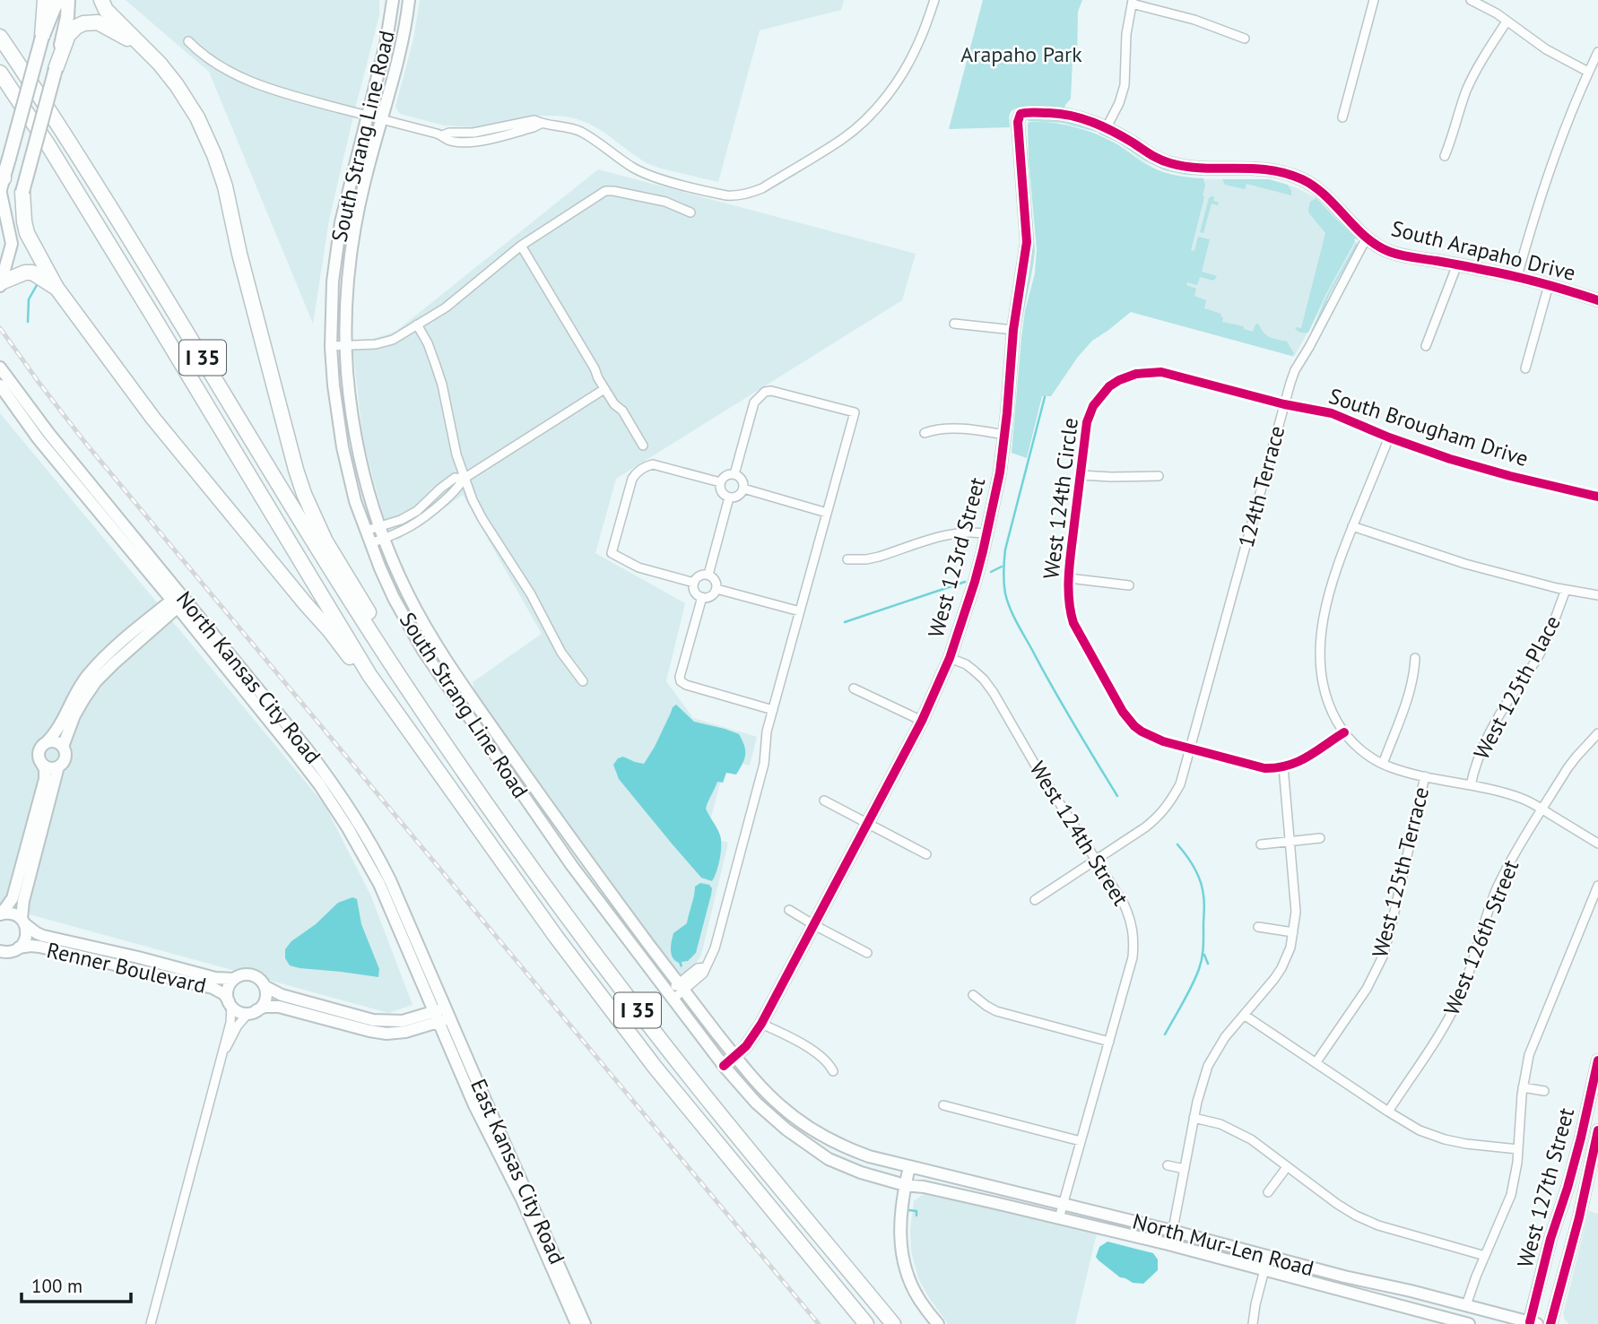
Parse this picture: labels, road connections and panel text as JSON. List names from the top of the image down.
{
  "streets": {
    "highway": ["I 35"],
    "main road": [
      "South Strang Line Road",
      "South Arapaho Drive",
      "West 123rd Street",
      "North Kansas City Road",
      "Renner Boulevard",
      "East Kansas City Road",
      "West 127th Street",
      "North Mur-Len Road"
    ],
    "street": [
      "South Brougham Drive",
      "124th Terrace",
      "West 124th Circle",
      "West 125th Place",
      "West 124th Street",
      "West 125th Terrace",
      "West 126th Street"
    ]
  },
  "crossings": [
    ["South Strang Line Road", "West 123rd Street"],
    ["South Strang Line Road", "North Mur-Len Road"],
    ["South Arapaho Drive", "124th Terrace"],
    ["South Arapaho Drive", "West 123rd Street"],
    ["South Brougham Drive", "124th Terrace"],
    ["South Brougham Drive", "West 124th Circle"],
    ["124th Terrace", "West 124th Circle"],
    ["124th Terrace", "West 124th Street"],
    ["West 123rd Street", "West 124th Street"],
    ["North Kansas City Road", "East Kansas City Road"],
    ["West 124th Street", "North Mur-Len Road"],
    ["West 127th Street", "North Mur-Len Road"]
  ],
  "parks": ["Arapaho Park"],
  "scale_bar": "100 m"
}
